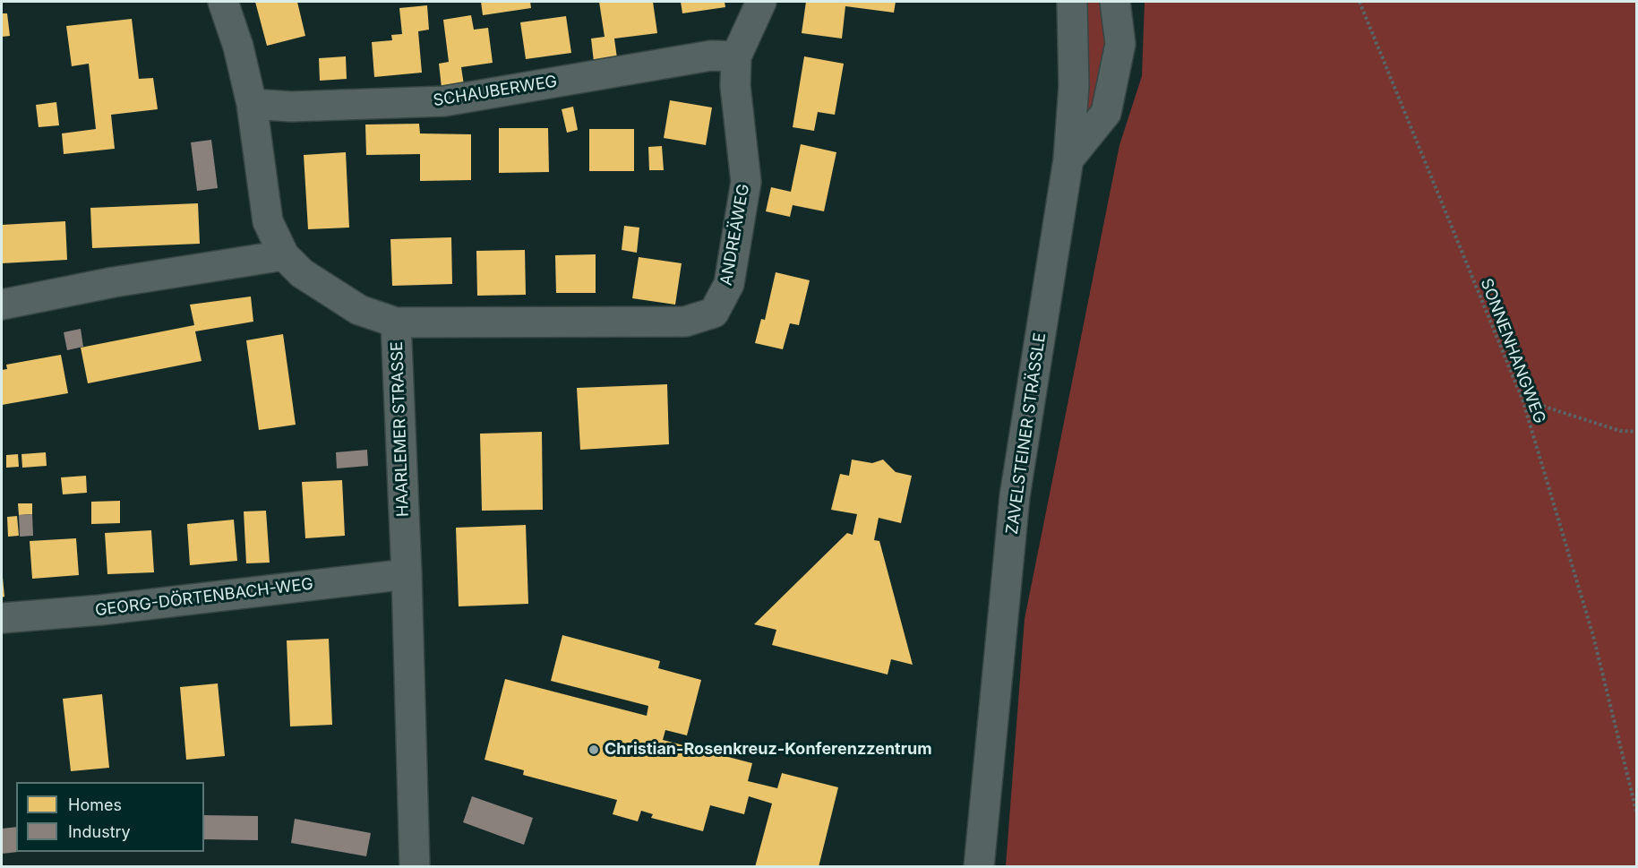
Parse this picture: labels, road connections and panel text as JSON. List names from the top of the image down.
{
  "streets": {
    "street": [
      "SCHAUBERWEG",
      "ANDREÄWEG",
      "HAARLEMER STRASSE",
      "ZAVELSTEINER STRÄSSLE",
      "GEORG-DÖRTENBACH-WEG"
    ],
    "path": ["SONNENHANGWEG"]
  },
  "crossings": [
    ["SCHAUBERWEG", "ANDREÄWEG"],
    ["SCHAUBERWEG", "HAARLEMER STRASSE"],
    ["ANDREÄWEG", "HAARLEMER STRASSE"],
    ["HAARLEMER STRASSE", "GEORG-DÖRTENBACH-WEG"]
  ],
  "places": ["Christian-Rosenkreuz-Konferenzzentrum"],
  "legend": ["Homes", "Industry"]
}
